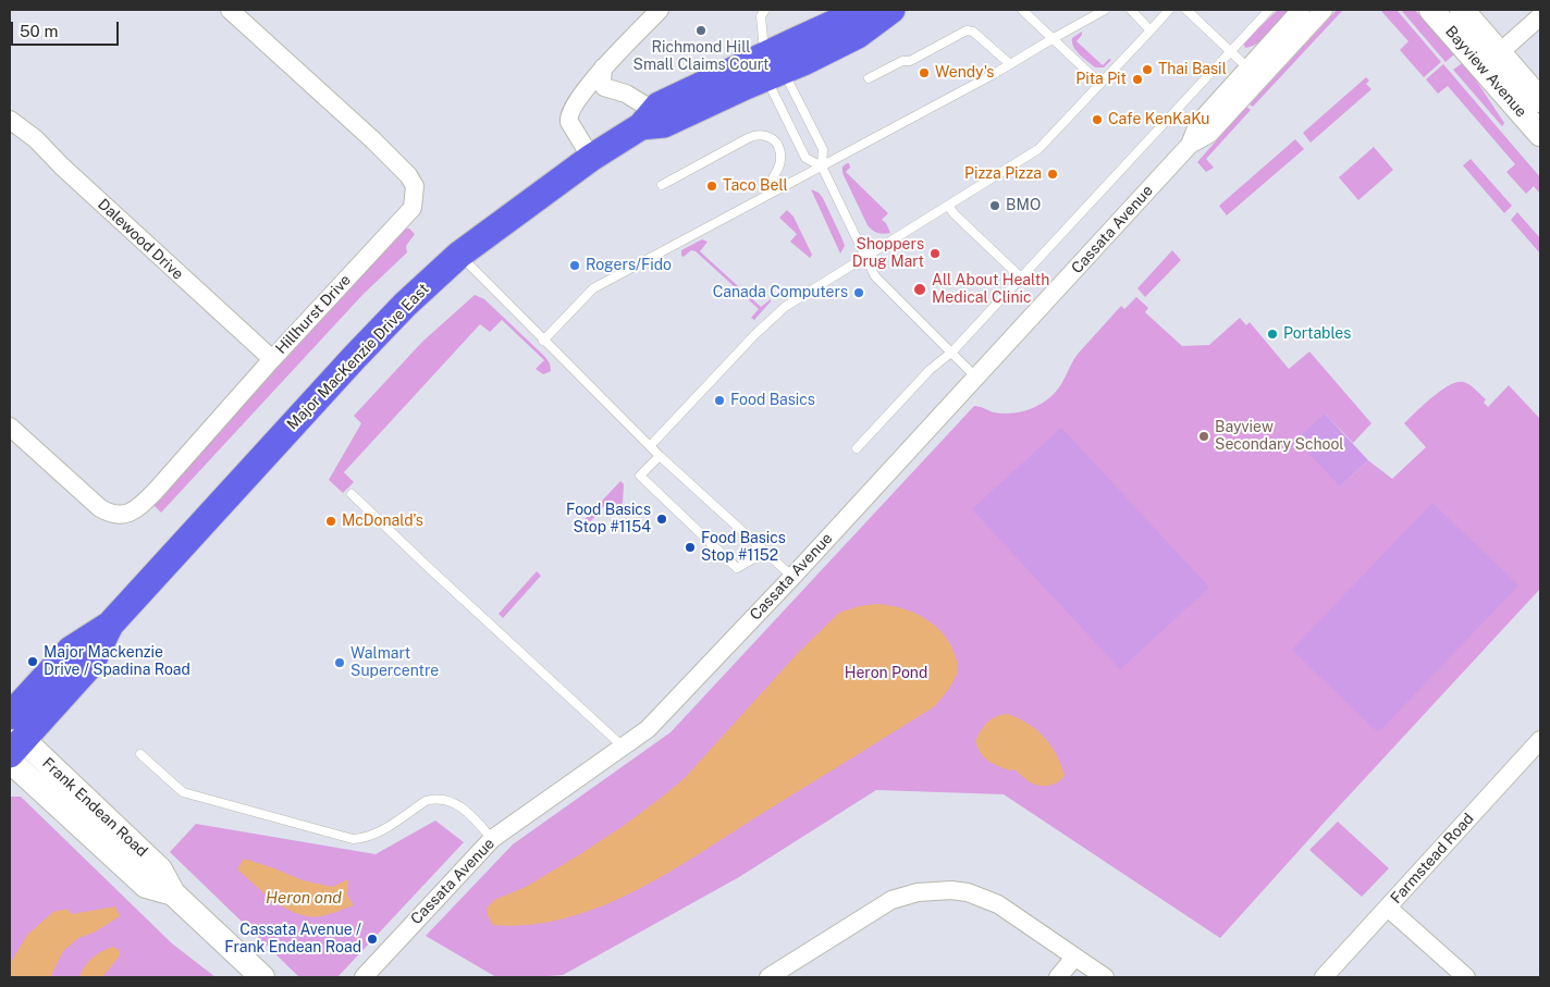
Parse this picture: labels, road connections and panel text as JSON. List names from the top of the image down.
{
  "streets": {
    "main road": ["Major MacKenzie Drive East"],
    "street": [
      "Bayview Avenue",
      "Cassata Avenue",
      "Dalewood Drive",
      "Hillhurst Drive",
      "Frank Endean Road",
      "Farmstead Road"
    ]
  },
  "crossings": [
    ["Dalewood Drive", "Hillhurst Drive"],
    ["Major MacKenzie Drive East", "Frank Endean Road"]
  ],
  "water": ["Heron ond"],
  "parks": ["Heron Pond"],
  "places": [
    "Richmond Hill Small Claims Court",
    "Thai Basil",
    "Wendy's",
    "Pita Pit",
    "Cafe KenKaKu",
    "Pizza Pizza",
    "Taco Bell",
    "BMO",
    "Shoppers Drug Mart",
    "Rogers/Fido",
    "All About Health Medical Clinic",
    "Canada Computers",
    "Portables",
    "Food Basics",
    "Bayview Secondary School",
    "Food Basics Stop #1154",
    "McDonald's",
    "Food Basics Stop #1152",
    "Major Mackenzie Drive / Spadina Road",
    "Walmart Supercentre",
    "Cassata Avenue / Frank Endean Road"
  ],
  "scale_bar": "50 m"
}
